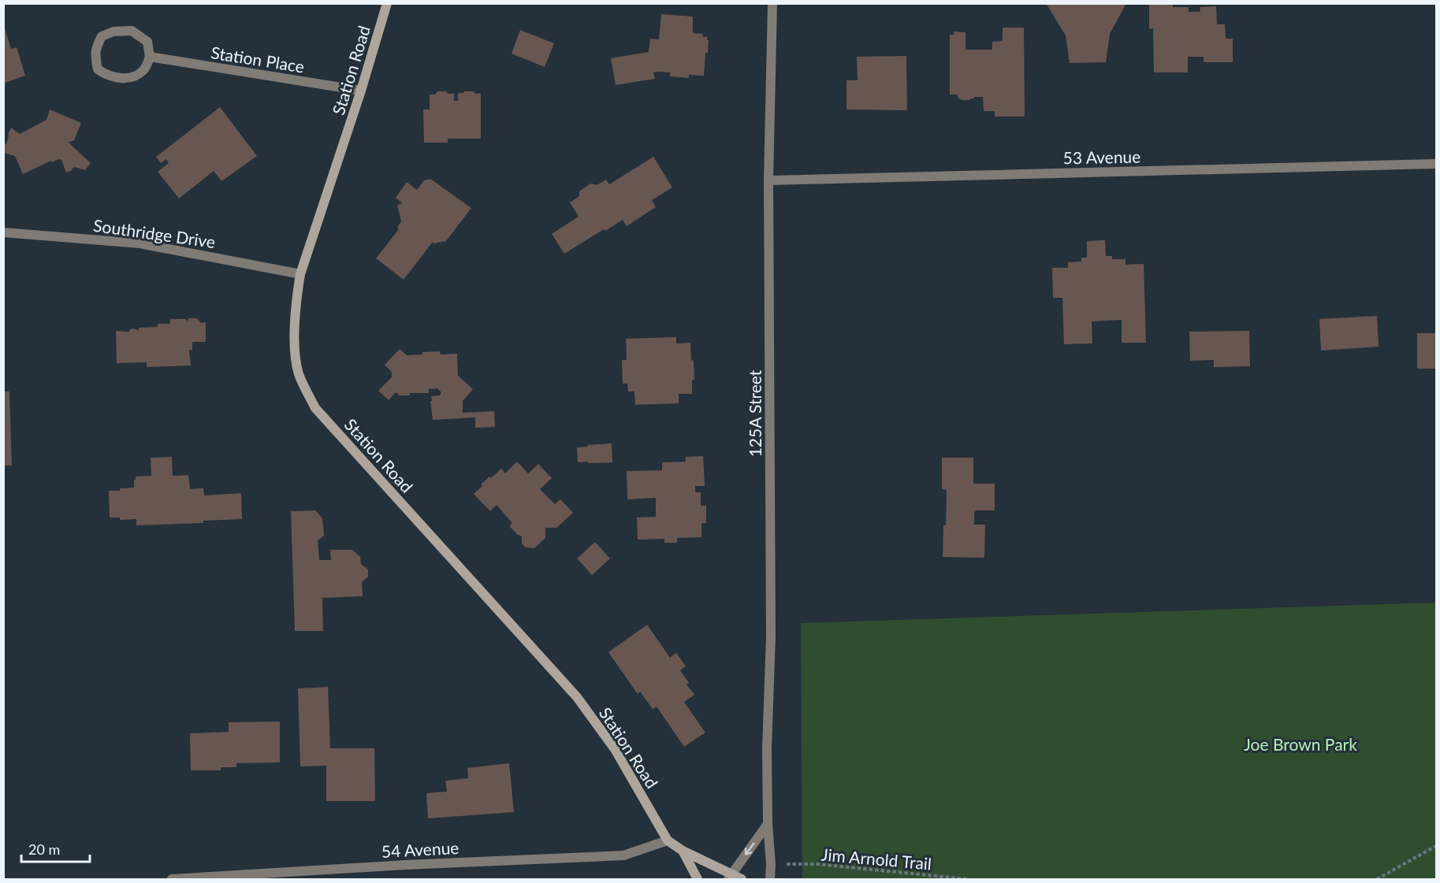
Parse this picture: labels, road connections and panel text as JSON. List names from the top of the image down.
{
  "streets": {
    "street": [
      "Station Place",
      "Station Road",
      "53 Avenue",
      "Southridge Drive",
      "125A Street",
      "54 Avenue"
    ],
    "path": ["Jim Arnold Trail"]
  },
  "crossings": [
    ["Station Place", "Station Road"],
    ["Station Road", "Southridge Drive"],
    ["Station Road", "54 Avenue"],
    ["53 Avenue", "125A Street"]
  ],
  "parks": ["Joe Brown Park"],
  "scale_bar": "20 m"
}
